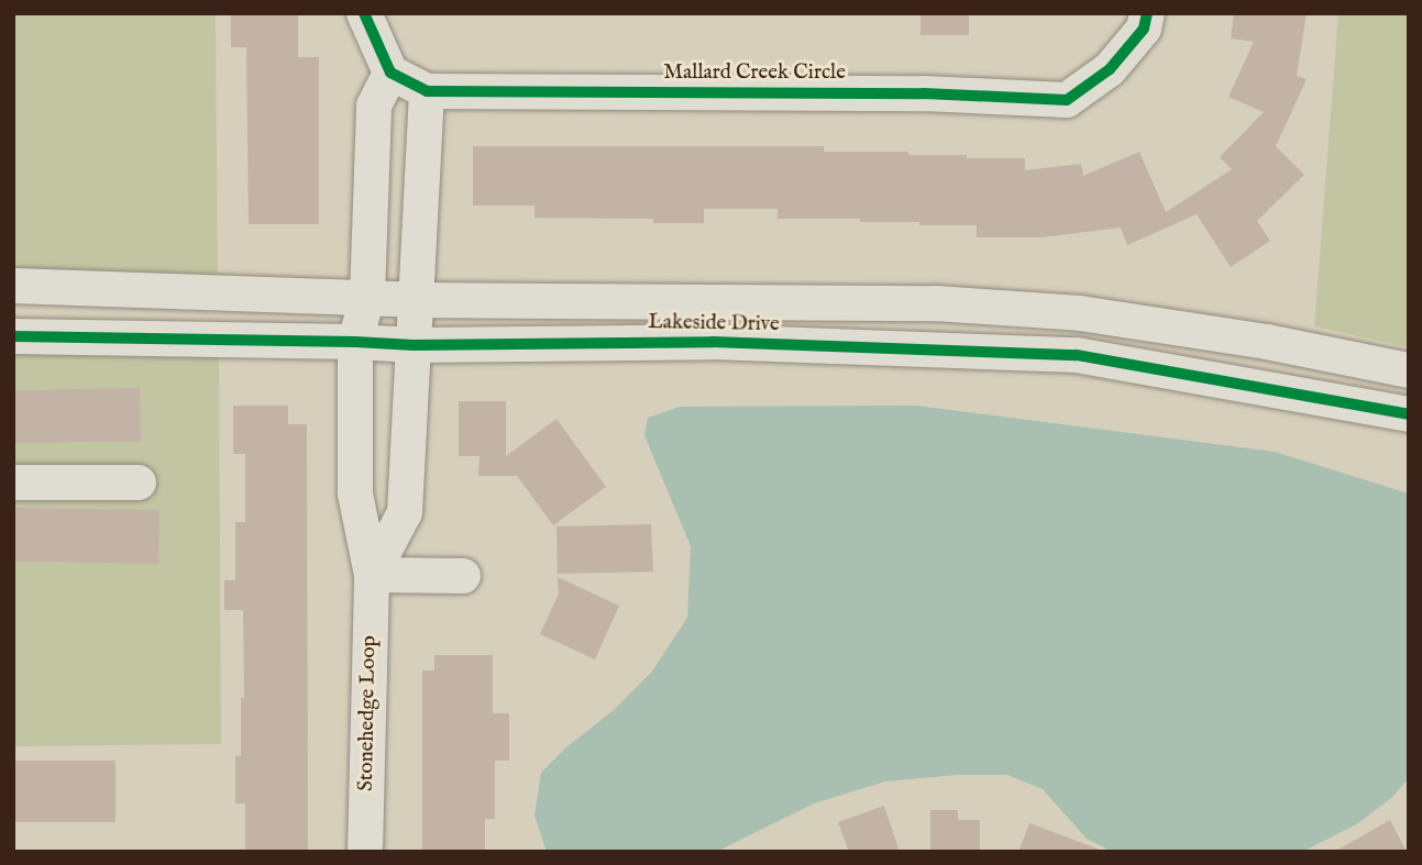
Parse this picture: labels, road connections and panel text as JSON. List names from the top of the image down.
{
  "streets": {
    "street": ["Mallard Creek Circle", "Lakeside Drive", "Stonehedge Loop"]
  },
  "crossings": [
    ["Lakeside Drive", "Stonehedge Loop"]
  ]
}
